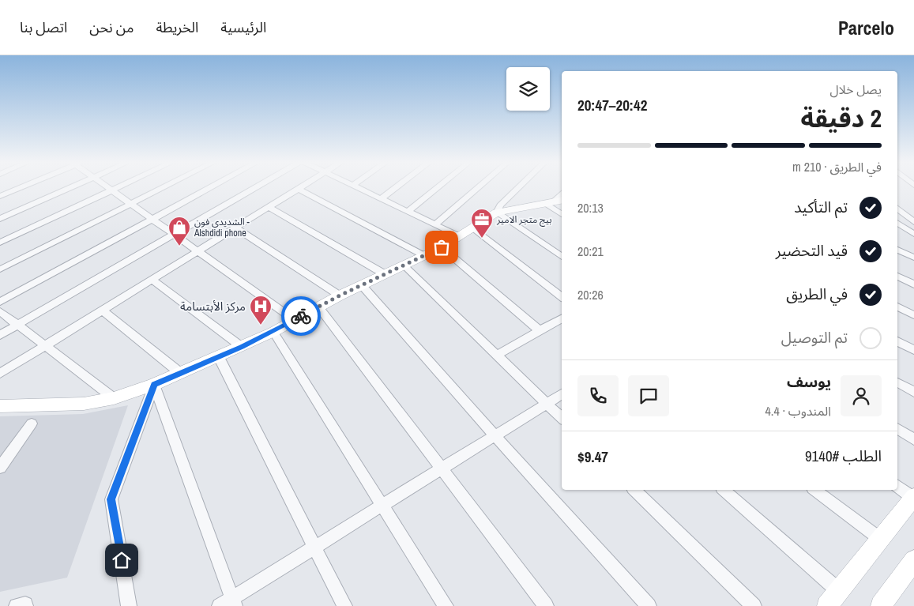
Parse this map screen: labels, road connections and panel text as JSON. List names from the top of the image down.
{
  "places": {
    "office": ["بيج متجر الامير"],
    "shop": ["الشديدي فون - Alshdidi phone"],
    "hospital": ["مركز الأبتسامة"]
  },
  "page": {
    "header": "Parcelo",
    "nav": [
      "الرئيسية",
      "الخريطة",
      "من نحن",
      "اتصل بنا"
    ],
    "heading": ["2 دقيقة", "يصل خلال", "20:42–20:47"],
    "panel": [
      "يوسف",
      "المندوب · 4.4",
      "الطلب #9140",
      "$9.47"
    ],
    "bar": "في الطريق · 210 m",
    "list": [
      ["تم التأكيد", "20:13"],
      ["قيد التحضير", "20:21"],
      ["في الطريق", "20:26"],
      "تم التوصيل"
    ]
  }
}
